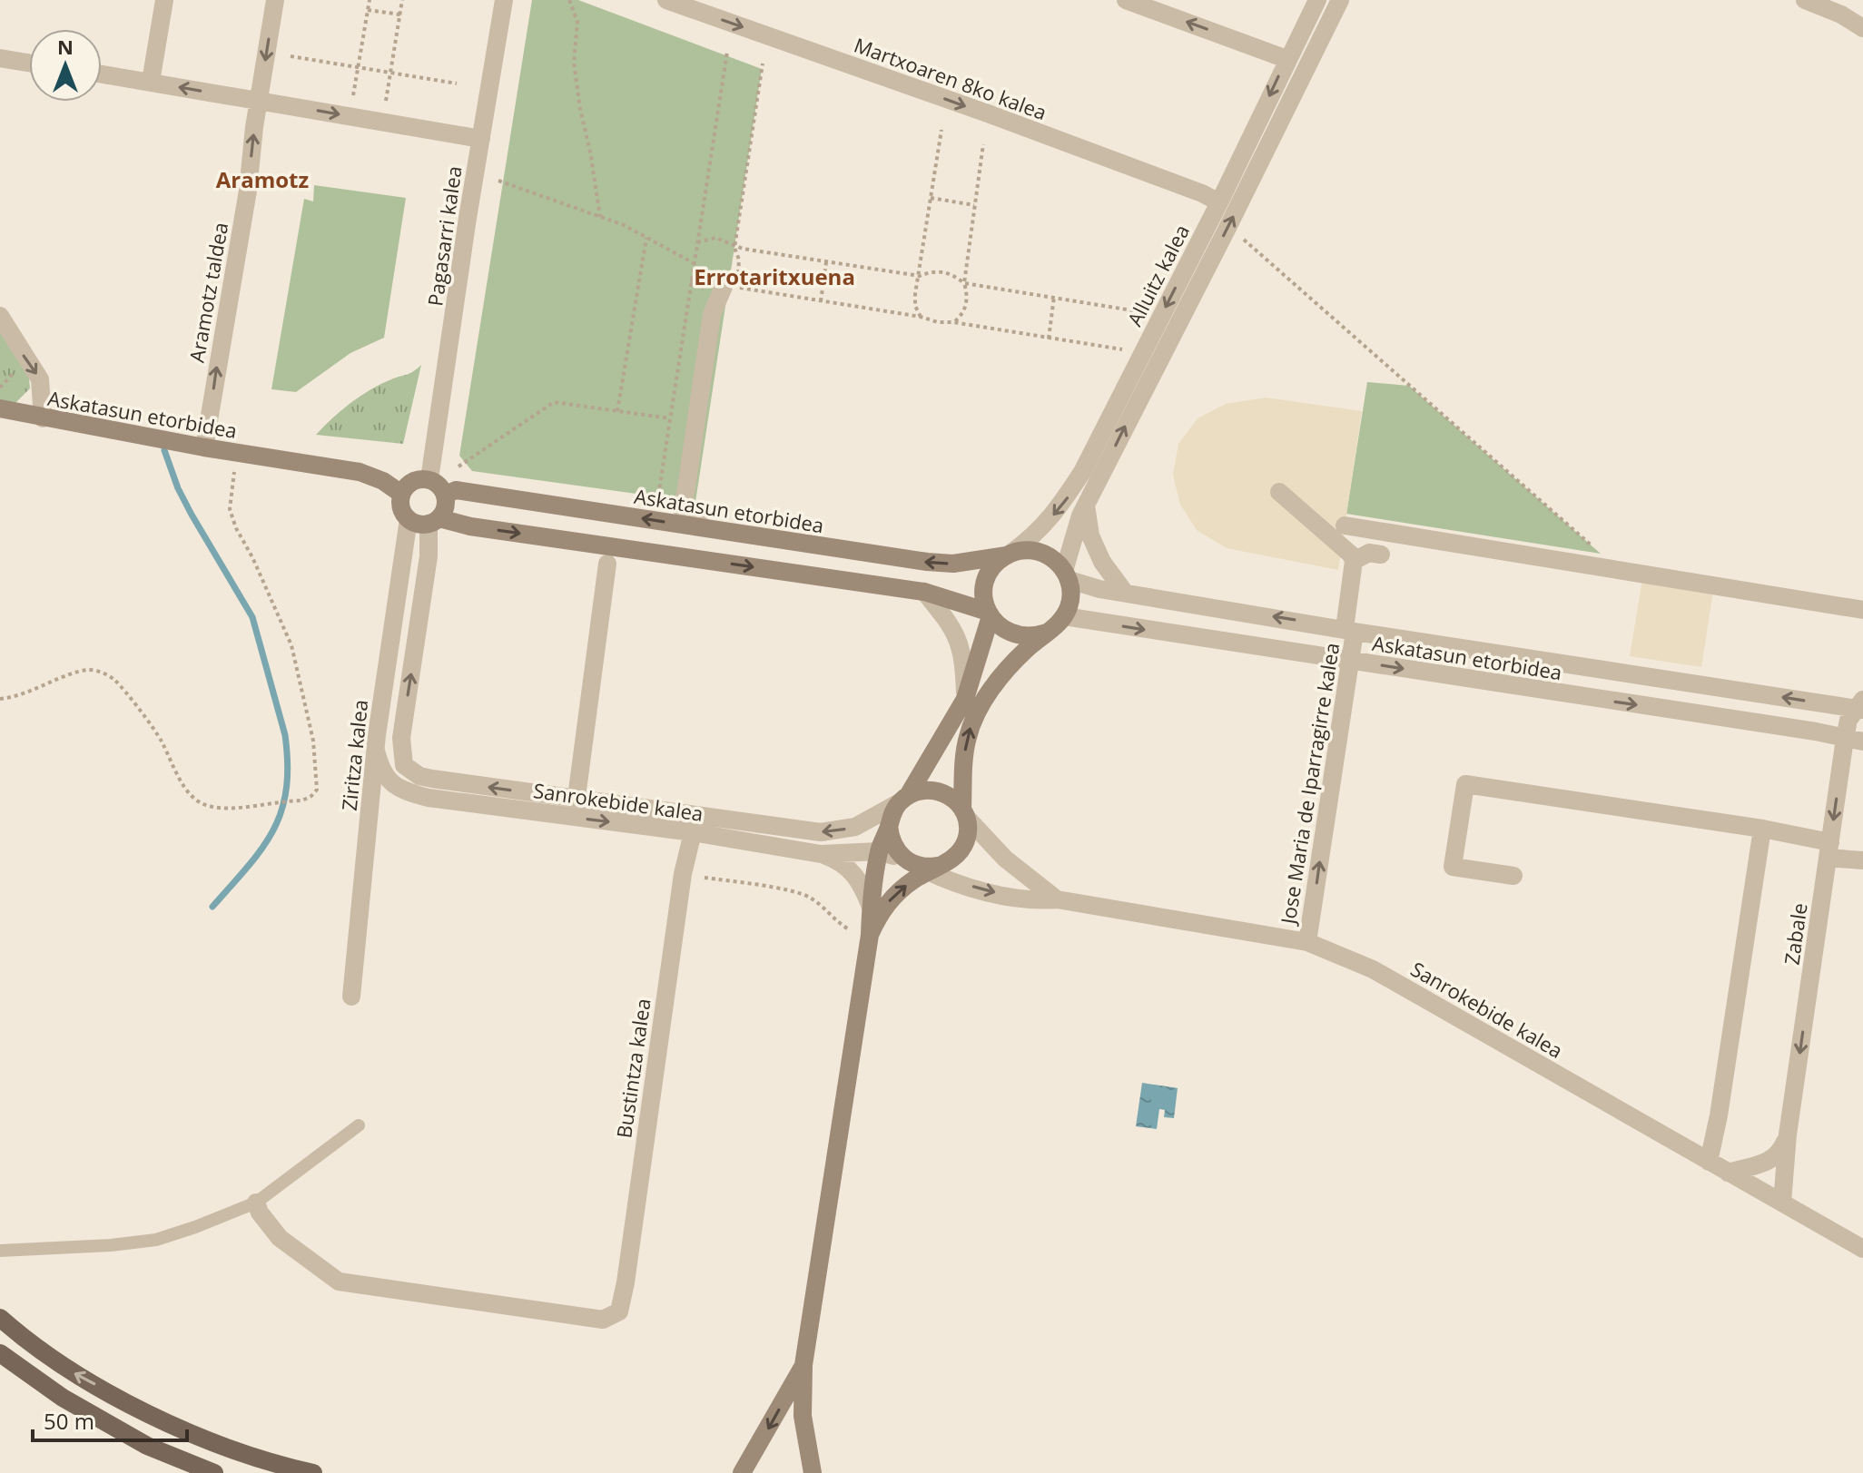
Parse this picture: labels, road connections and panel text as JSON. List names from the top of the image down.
{
  "streets": {
    "street": [
      "Martxoaren 8ko kalea",
      "Pagasarri kalea",
      "Alluitz kalea",
      "Aramotz taldea",
      "Askatasun etorbidea",
      "Ziritza kalea",
      "Jose Maria de Iparragirre kalea",
      "Sanrokebide kalea",
      "Zabale",
      "Bustintza kalea"
    ]
  },
  "crossings": [
    ["Martxoaren 8ko kalea", "Alluitz kalea"],
    ["Pagasarri kalea", "Askatasun etorbidea"],
    ["Pagasarri kalea", "Ziritza kalea"],
    ["Pagasarri kalea", "Sanrokebide kalea"],
    ["Alluitz kalea", "Askatasun etorbidea"],
    ["Aramotz taldea", "Askatasun etorbidea"],
    ["Askatasun etorbidea", "Ziritza kalea"],
    ["Askatasun etorbidea", "Jose Maria de Iparragirre kalea"],
    ["Askatasun etorbidea", "Sanrokebide kalea"],
    ["Askatasun etorbidea", "Zabale"],
    ["Ziritza kalea", "Sanrokebide kalea"],
    ["Jose Maria de Iparragirre kalea", "Sanrokebide kalea"],
    ["Sanrokebide kalea", "Zabale"],
    ["Sanrokebide kalea", "Bustintza kalea"]
  ],
  "one_way": ["Martxoaren 8ko kalea", "Aramotz taldea", "Jose Maria de Iparragirre kalea"],
  "districts": ["Aramotz", "Errotaritxuena"],
  "scale_bar": "50 m",
  "north": "top"
}
